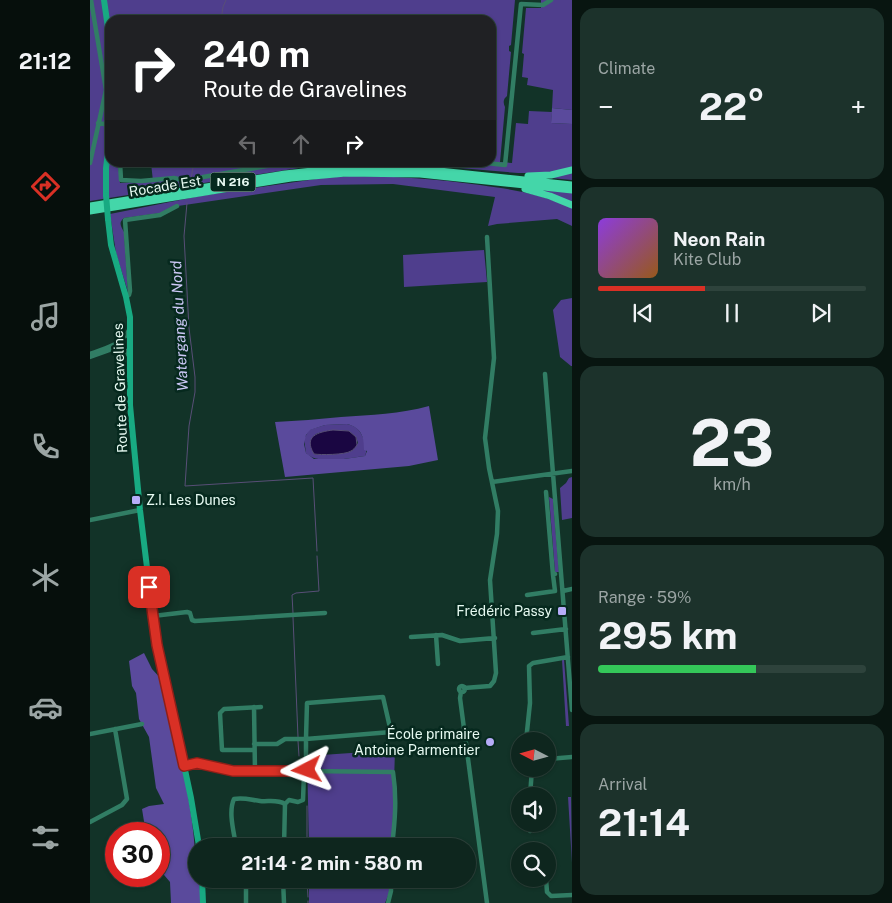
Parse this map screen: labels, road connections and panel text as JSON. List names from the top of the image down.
{
  "streets": {
    "highway": ["N 216", "Rocade Est"],
    "main road": ["Route de Gravelines"]
  },
  "water": ["Watergang du Nord"],
  "places": {
    "transit": ["Z.I. Les Dunes", "Frédéric Passy"],
    "other": ["École primaire Antoine Parmentier"]
  },
  "north": "left",
  "page": {
    "tabs": "21:12",
    "tile": [
      "Climate",
      ["23", "km/h"],
      ["Range · 59%", "295 km"],
      ["Arrival", "21:14"]
    ],
    "turn": ["240 m", "Route de Gravelines"],
    "heat": ["−", "22°", "+"],
    "song": ["Neon Rain", "Kite Club"],
    "limit": "30",
    "trip": "21:14 · 2 min · 580 m"
  }
}
